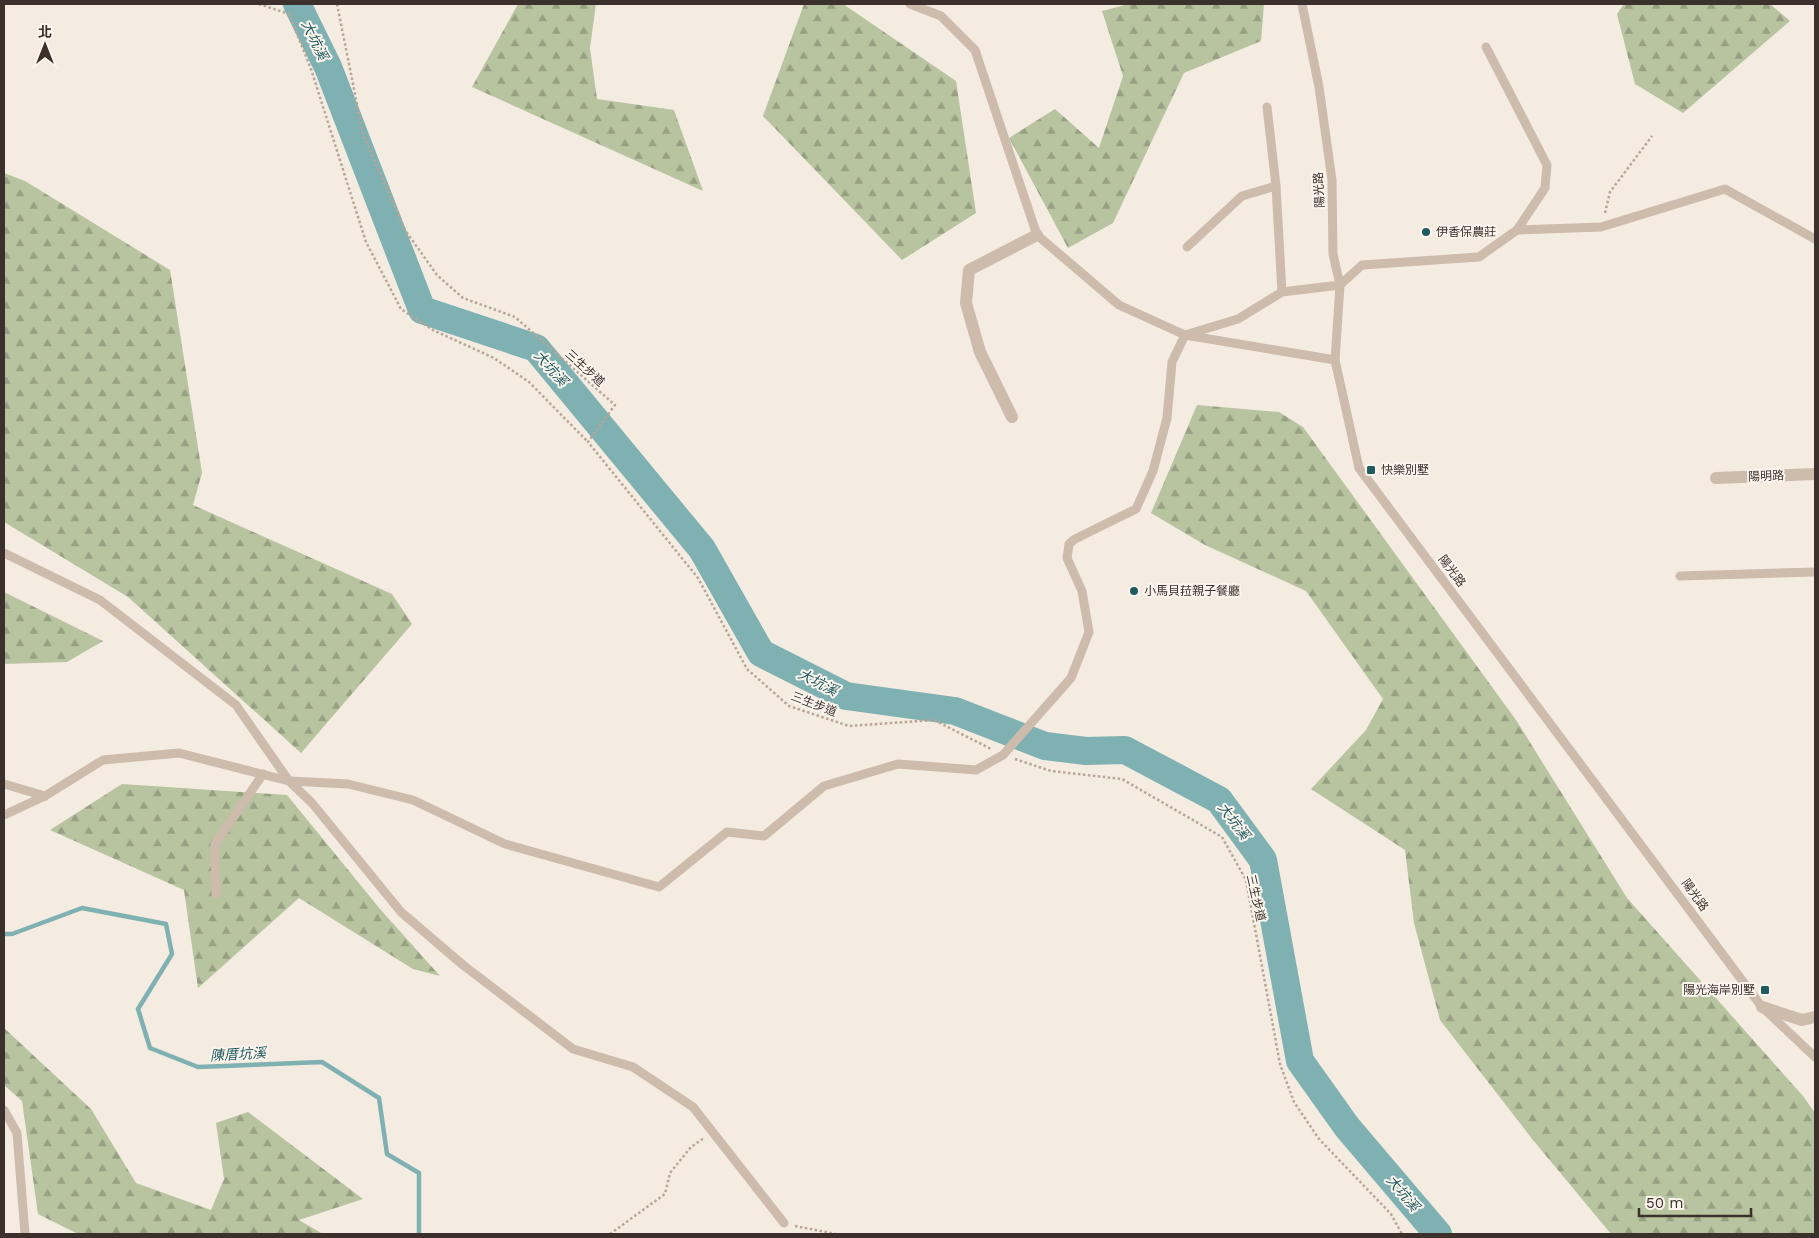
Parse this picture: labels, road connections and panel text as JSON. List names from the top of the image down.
{
  "streets": {
    "street": ["陽明路"],
    "lane": ["陽光路"],
    "path": ["三生步道"]
  },
  "water": ["大坑溪", "陳厝坑溪"],
  "places": {
    "other": ["伊香保農莊", "小馬貝菈親子餐廳"],
    "transit": ["快樂別墅", "陽光海岸別墅"]
  },
  "scale_bar": "50 m",
  "north": "top"
}
